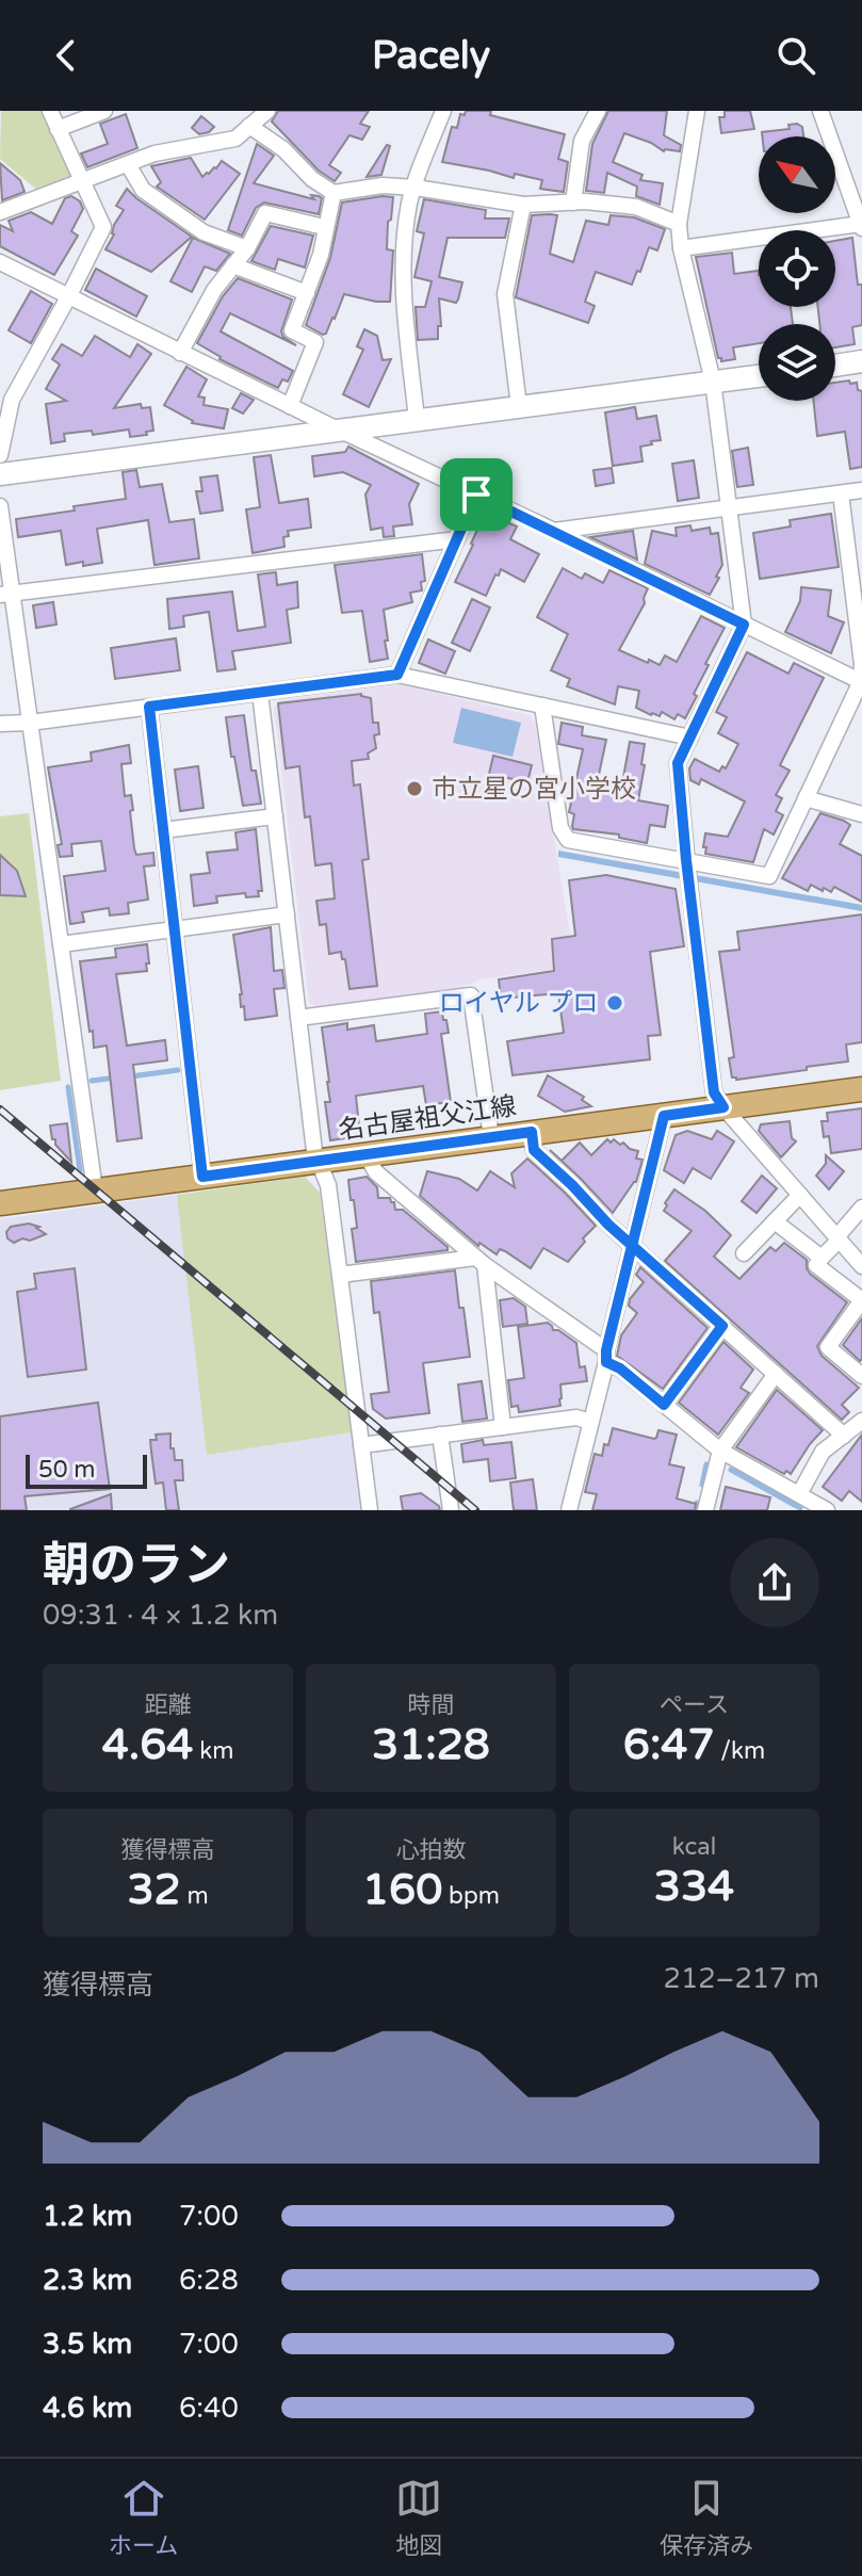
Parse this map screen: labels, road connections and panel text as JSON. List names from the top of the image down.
{
  "streets": {
    "main road": ["名古屋祖父江線"]
  },
  "places": ["市立星の宮小学校", "ロイヤル プロ"],
  "scale_bar": "50 m",
  "north": "top left",
  "page": {
    "header": "Pacely",
    "scale": "50 m",
    "heading": ["朝のラン", "09:31 · 4 × 1.2 km"],
    "stats": [
      ["距離", "4.64 km"],
      ["時間", "31:28"],
      ["ペース", "6:47 /km"],
      ["獲得標高", "32 m"],
      ["心拍数", "160 bpm"],
      ["kcal", "334"]
    ],
    "chart": ["獲得標高", "212–217 m"],
    "list": [
      {
        "name": "1.2 km",
        "note": "7:00"
      },
      {
        "name": "2.3 km",
        "note": "6:28"
      },
      {
        "name": "3.5 km",
        "note": "7:00"
      },
      {
        "name": "4.6 km",
        "note": "6:40"
      }
    ],
    "tabs": ["ホーム", "地図", "保存済み"]
  }
}
